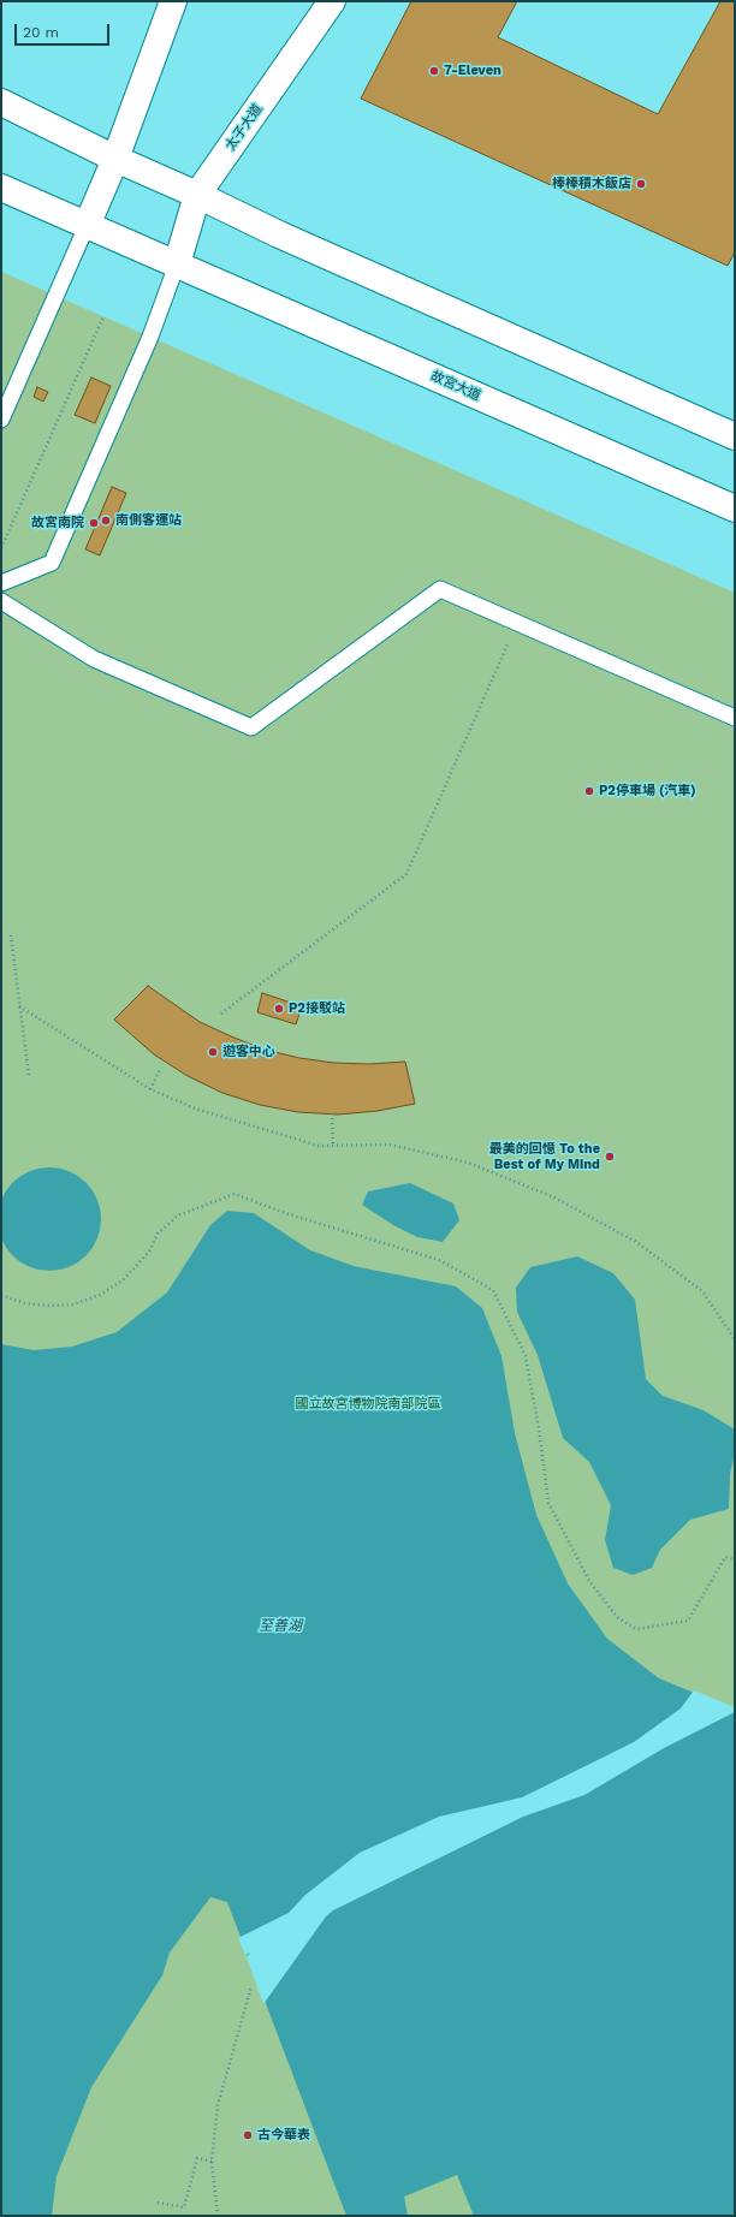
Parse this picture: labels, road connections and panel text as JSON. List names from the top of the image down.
{
  "streets": {
    "street": ["太子大道", "故宮大道"]
  },
  "crossings": [
    ["太子大道", "故宮大道"]
  ],
  "water": ["至善湖"],
  "parks": ["國立故宮博物院南部院區"],
  "places": [
    "7-Eleven",
    "棒棒積木飯店",
    "南側客運站",
    "故宮南院",
    "P2停車場 (汽車)",
    "P2接駁站",
    "遊客中心",
    "最美的回憶 To the Best of My Mind",
    "古今華表"
  ],
  "scale_bar": "20 m"
}
